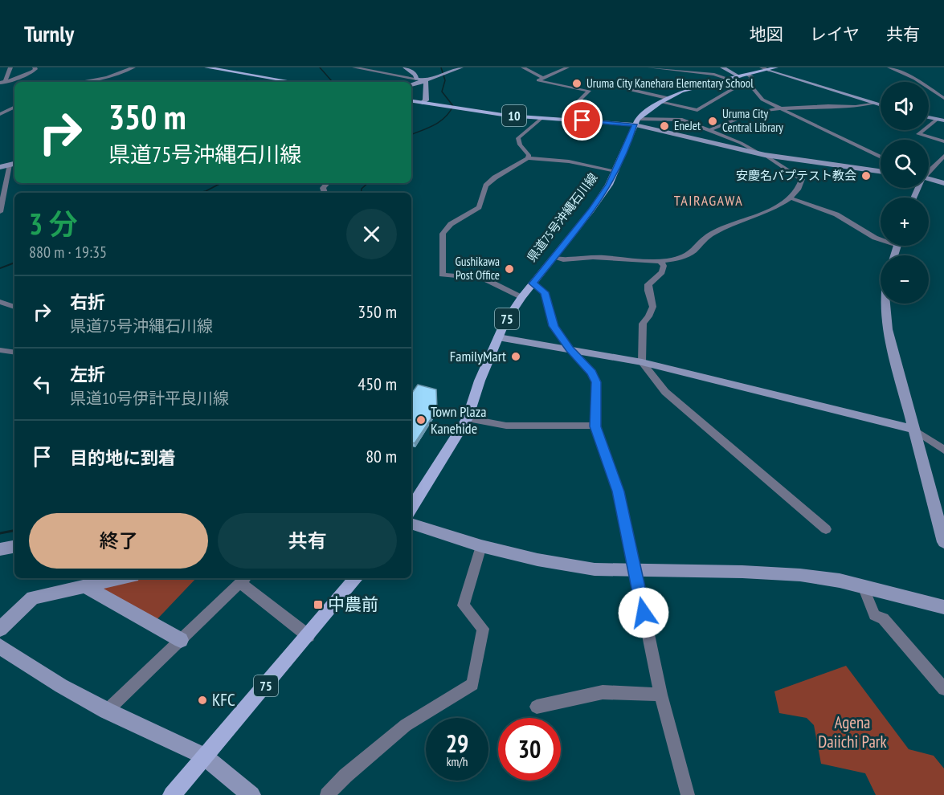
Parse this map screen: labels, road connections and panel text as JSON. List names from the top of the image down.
{
  "streets": {
    "main road": ["10", "県道75号沖縄石川線", "75"]
  },
  "crossings": [
    ["10", "県道75号沖縄石川線"]
  ],
  "districts": ["TAIRAGAWA"],
  "parks": ["Agena Daiichi Park"],
  "places": {
    "other": [
      "Uruma City Kanehara Elementary School",
      "Uruma City Central Library",
      "EneJet",
      "安慶名バプテスト教会",
      "Gushikawa Post Office",
      "FamilyMart",
      "Town Plaza Kanehide",
      "KFC"
    ],
    "transit": ["中農前"]
  },
  "page": {
    "header": "Turnly",
    "nav": ["地図", "レイヤ", "共有"],
    "map_buttons": ["+", "−"],
    "turn": ["350 m", "県道75号沖縄石川線"],
    "heading": ["3 分", "880 m · 19:35"],
    "list": [
      {
        "name": "右折",
        "note": "県道75号沖縄石川線",
        "value": "350 m"
      },
      {
        "name": "左折",
        "note": "県道10号伊計平良川線",
        "value": "450 m"
      },
      {
        "name": "目的地に到着",
        "value": "80 m"
      }
    ],
    "buttons": ["終了", "共有"],
    "speed": "29 km/h",
    "limit": "30"
  }
}
